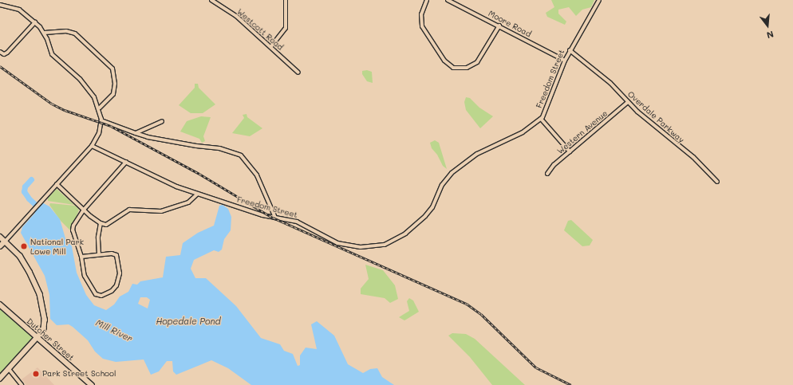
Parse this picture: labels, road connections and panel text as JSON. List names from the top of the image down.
{
  "streets": {
    "street": [
      "Moore Road",
      "Westcott Road",
      "Freedom Street",
      "Overdale Parkway",
      "Western Avenue",
      "Dutcher Street"
    ]
  },
  "crossings": [
    ["Moore Road", "Freedom Street"],
    ["Freedom Street", "Overdale Parkway"],
    ["Overdale Parkway", "Western Avenue"]
  ],
  "water": ["Hopedale Pond", "Mill River"],
  "places": ["National Park Lowe Mill", "Park Street School"],
  "north": "bottom"
}
